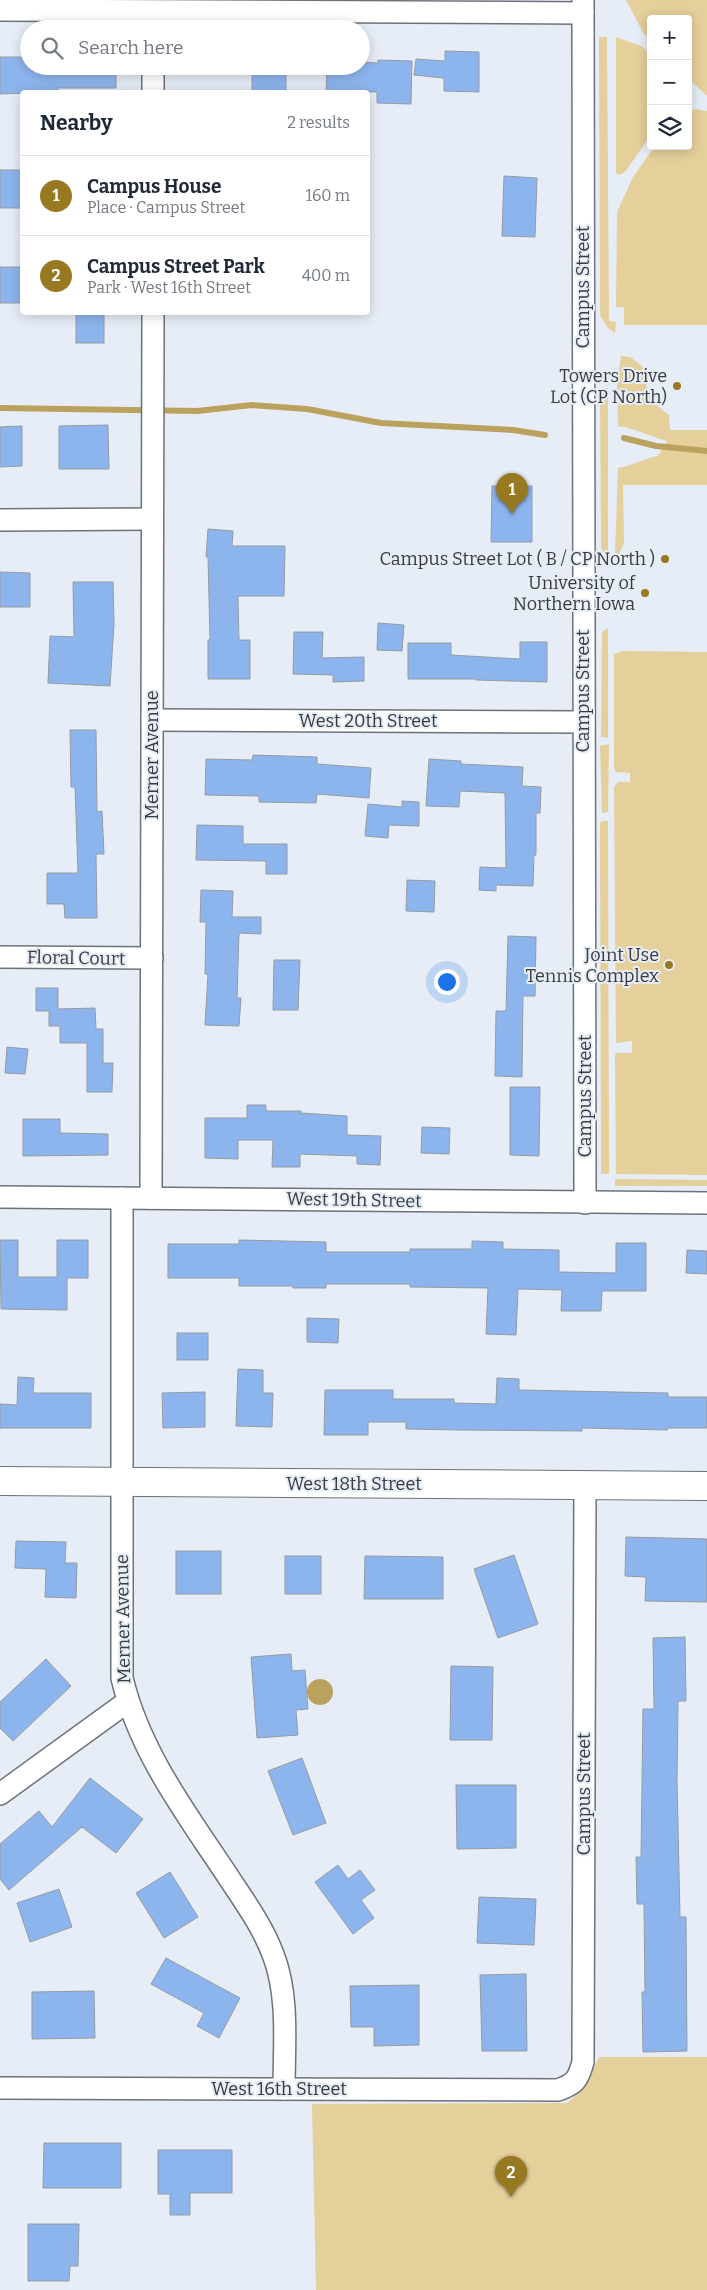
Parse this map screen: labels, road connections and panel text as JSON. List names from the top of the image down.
{
  "streets": {
    "main road": ["West 18th Street"],
    "street": [
      "Campus Street",
      "West 20th Street",
      "Merner Avenue",
      "Floral Court",
      "West 19th Street",
      "West 16th Street"
    ]
  },
  "crossings": [
    ["Campus Street", "West 20th Street"],
    ["Campus Street", "West 19th Street"],
    ["Campus Street", "West 18th Street"],
    ["Campus Street", "West 16th Street"],
    ["West 20th Street", "Merner Avenue"],
    ["Merner Avenue", "Floral Court"],
    ["Merner Avenue", "West 19th Street"],
    ["Merner Avenue", "West 18th Street"],
    ["Merner Avenue", "West 16th Street"]
  ],
  "places": [
    "Towers Drive Lot (CP North)",
    "Campus Street Lot ( B / CP North )",
    "University of Northern Iowa",
    "Joint Use Tennis Complex"
  ],
  "page": {
    "map_buttons": ["+", "−"],
    "search": "Search here",
    "heading": ["Nearby", "2 results"],
    "list": [
      {
        "mark": "1",
        "name": "Campus House",
        "note": "Place · Campus Street",
        "value": "160 m"
      },
      {
        "mark": "2",
        "name": "Campus Street Park",
        "note": "Park · West 16th Street",
        "value": "400 m"
      }
    ],
    "pins": ["1", "2"]
  }
}
